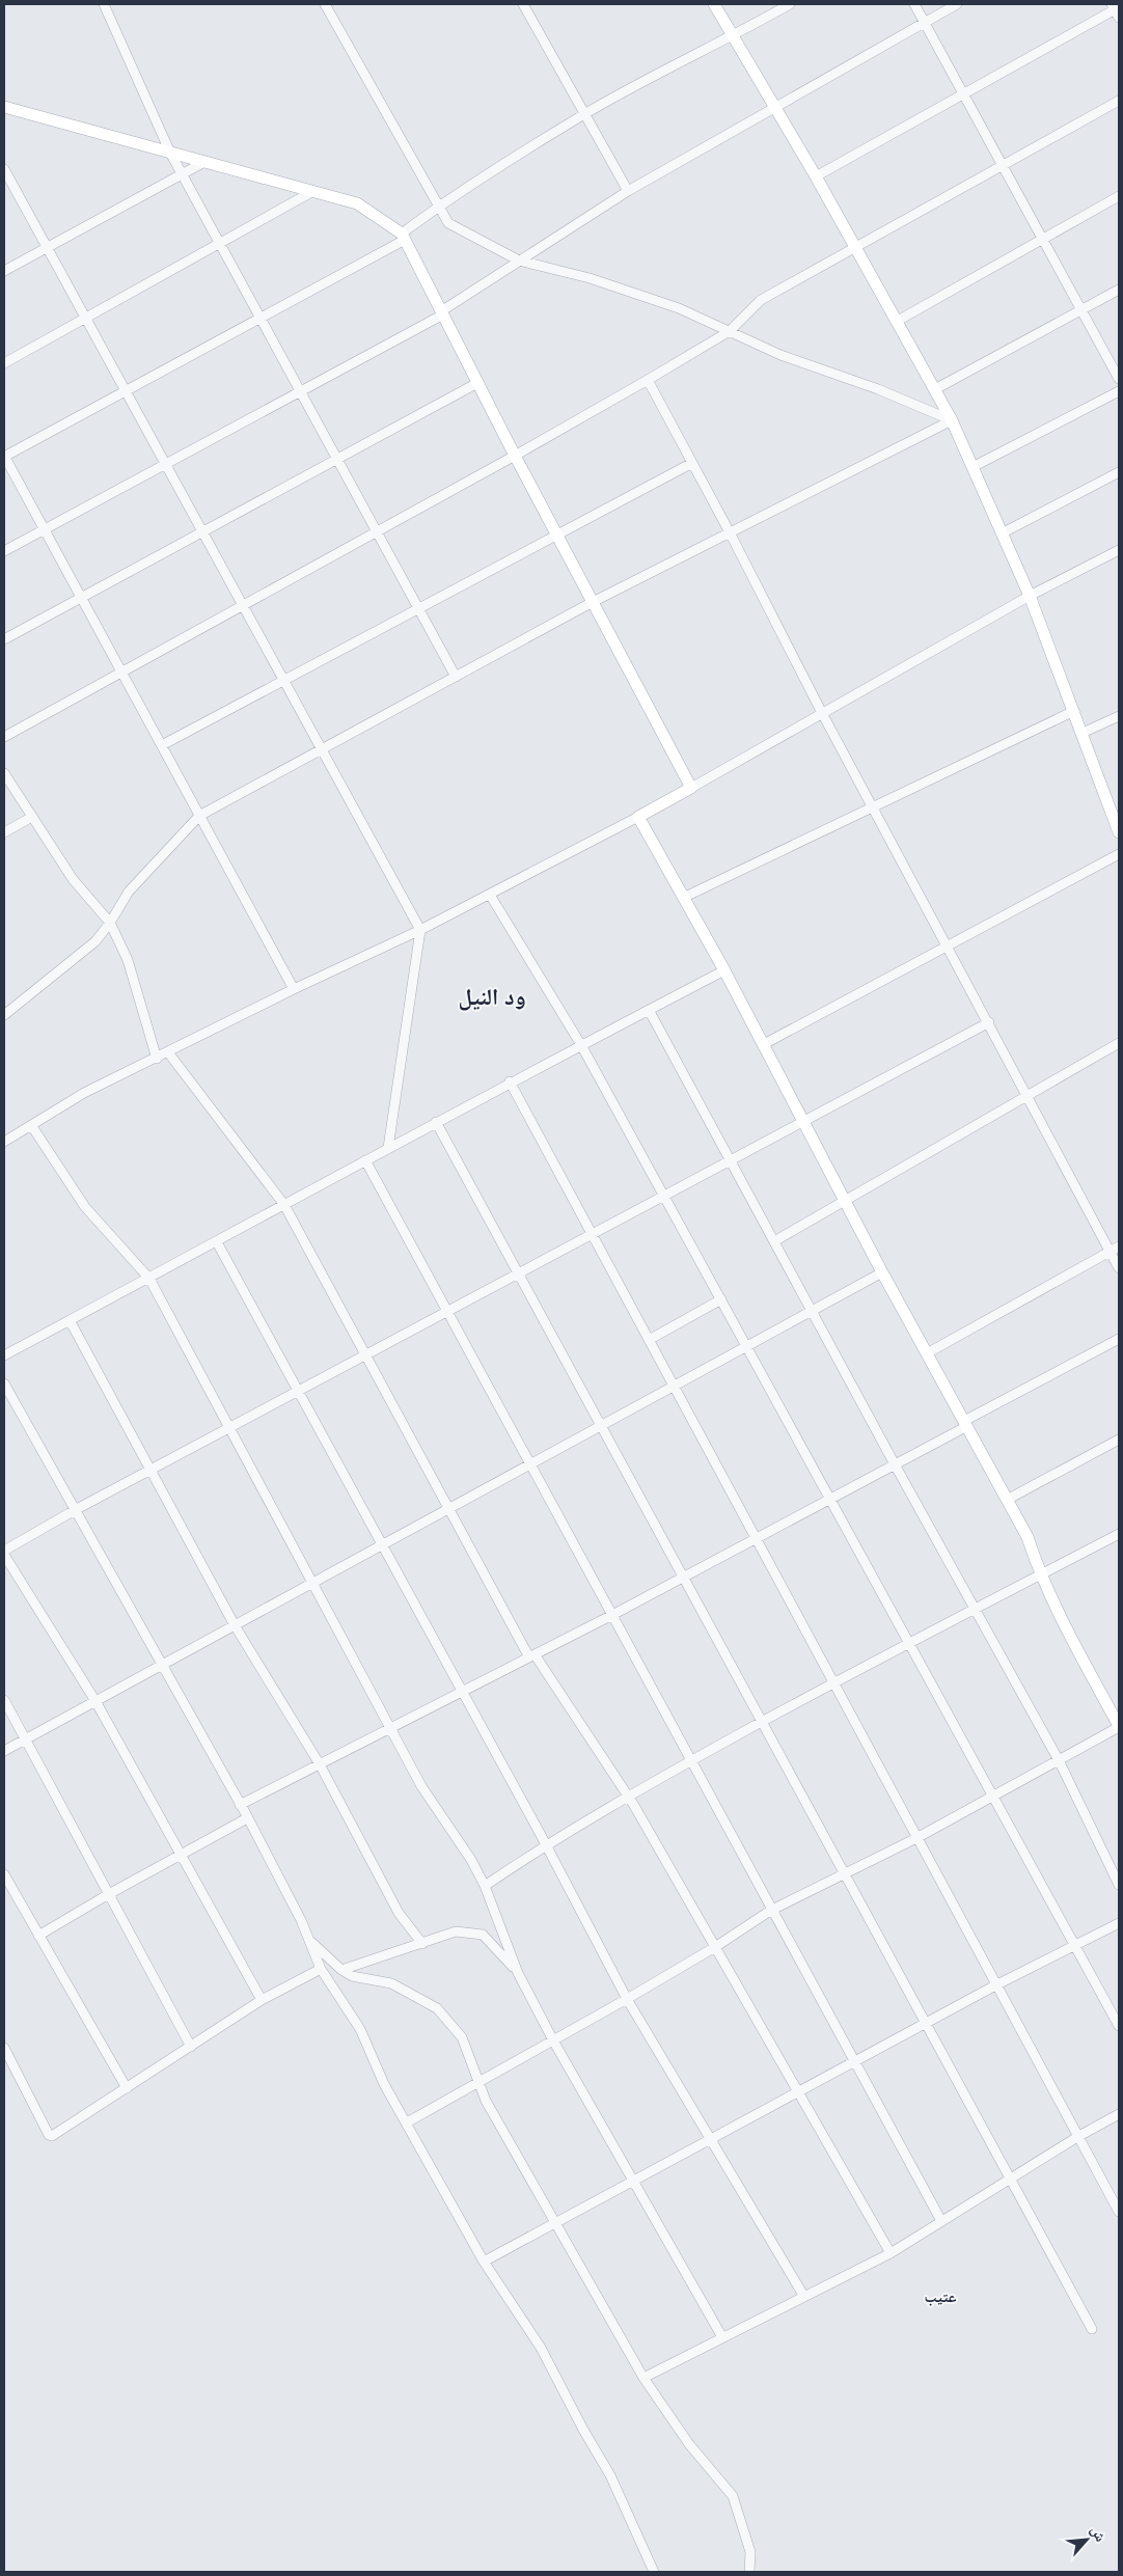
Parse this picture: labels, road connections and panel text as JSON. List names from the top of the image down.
{
  "districts": ["ود النيل", "عتيب"],
  "north": "top right"
}
